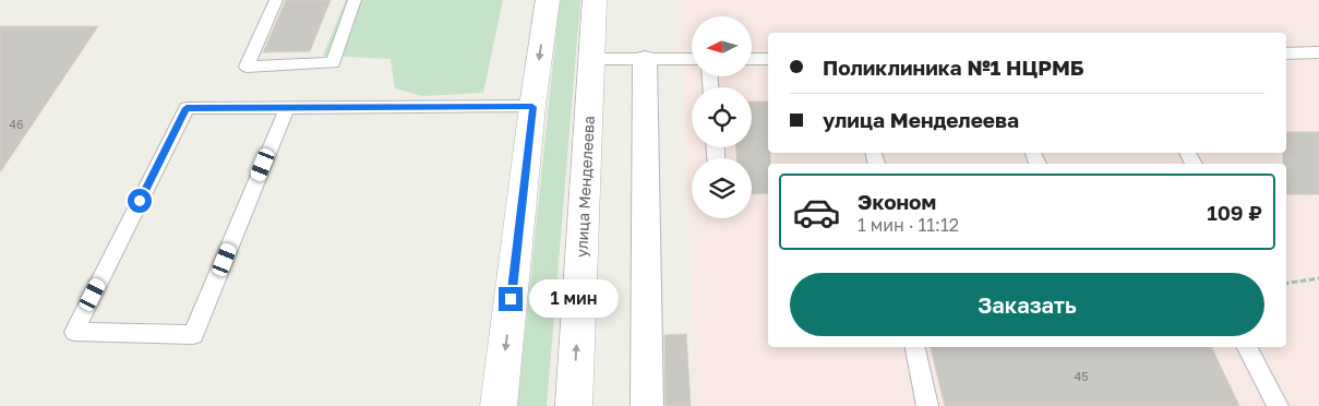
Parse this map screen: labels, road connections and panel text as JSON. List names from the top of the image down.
{
  "streets": {
    "street": ["улица Менделеева"]
  },
  "house_numbers": ["46", "45"],
  "north": "left",
  "page": {
    "banner": ["Поликлиника №1 НЦРМБ", "улица Менделеева"],
    "list": [
      {
        "name": "Эконом",
        "note": "1 мин · 11:12",
        "value": "109 ₽"
      }
    ],
    "buttons": "Заказать",
    "bubble": "1 мин"
  }
}
